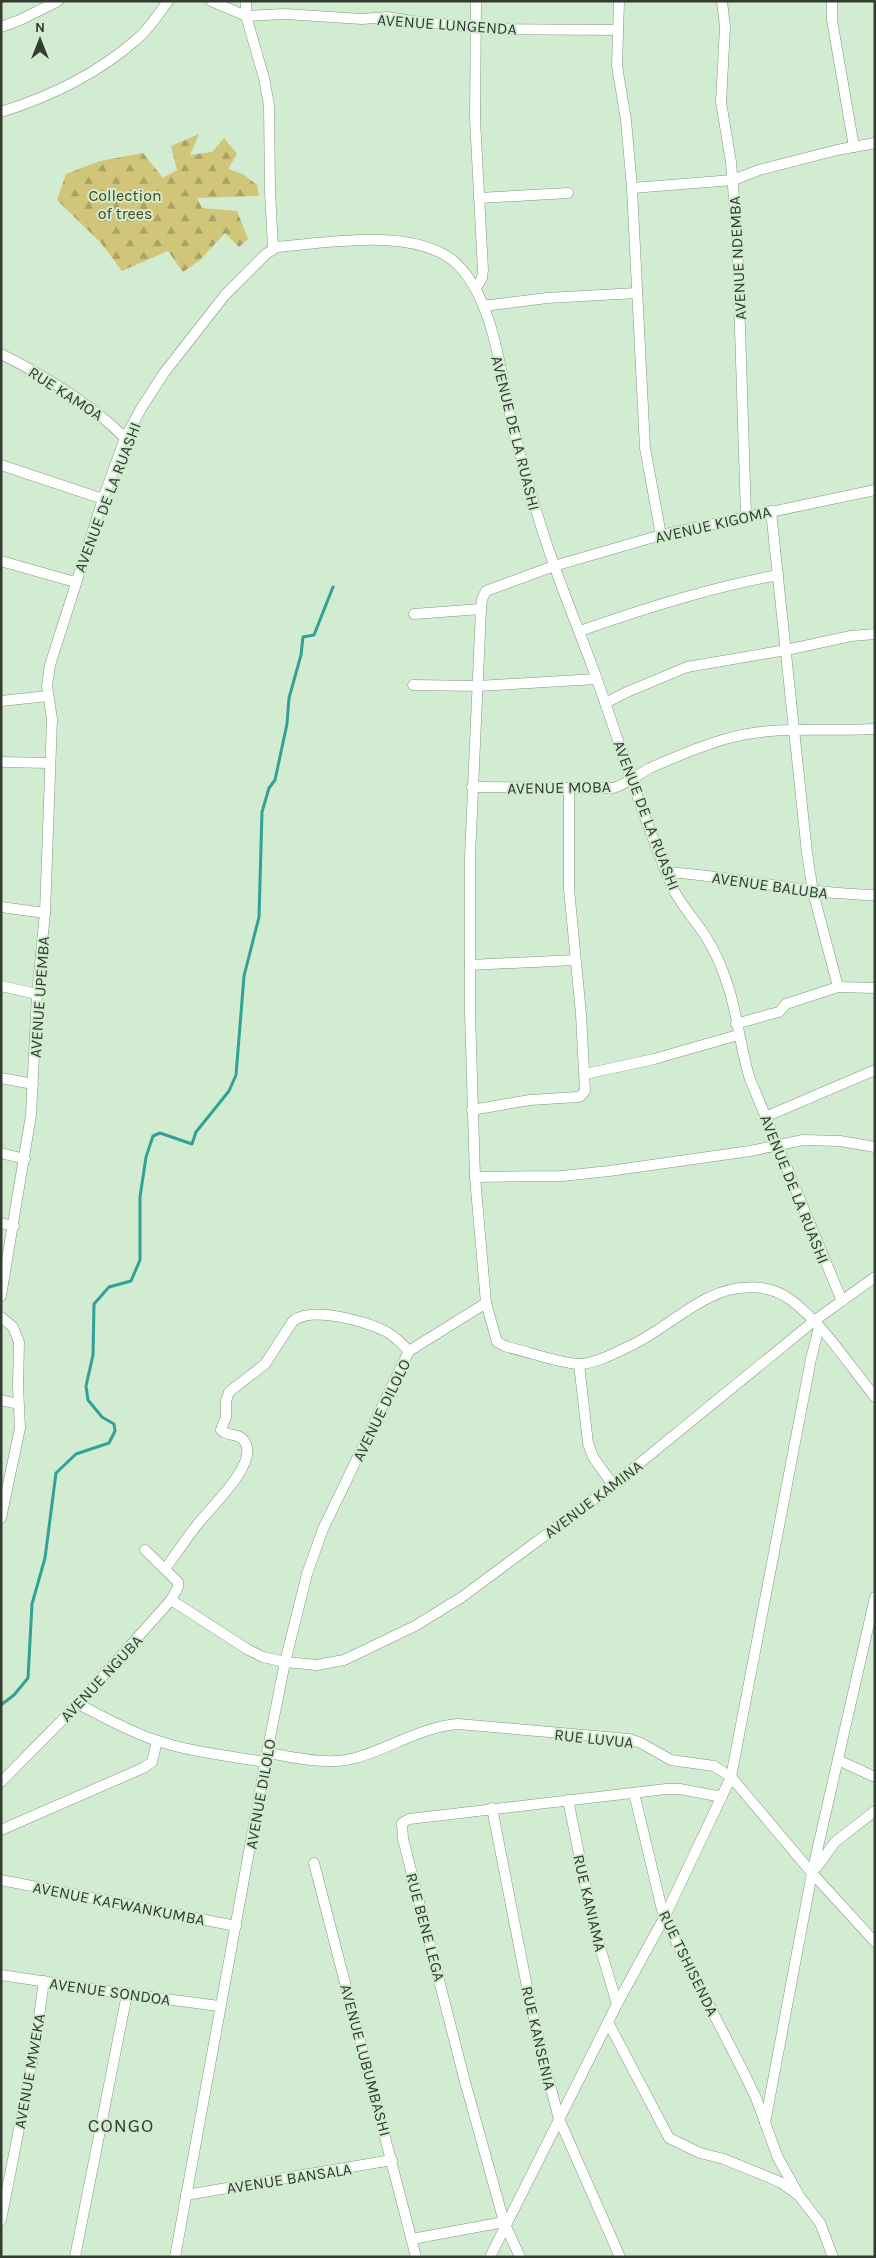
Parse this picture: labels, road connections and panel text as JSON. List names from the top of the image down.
{
  "streets": {
    "street": [
      "AVENUE LUNGENDA",
      "AVENUE NDEMBA",
      "RUE KAMOA",
      "AVENUE DE LA RUASHI",
      "AVENUE KIGOMA",
      "AVENUE MOBA",
      "AVENUE BALUBA",
      "AVENUE UPEMBA",
      "AVENUE DILOLO",
      "AVENUE KAMINA",
      "AVENUE NGUBA",
      "RUE LUVUA",
      "AVENUE KAFWANKUMBA",
      "RUE KANIAMA",
      "RUE BENE LEGA",
      "RUE TSHISENDA",
      "AVENUE SONDOA",
      "RUE KANSENIA",
      "AVENUE LUBUMBASHI",
      "AVENUE MWEKA",
      "AVENUE BANSALA"
    ]
  },
  "crossings": [
    ["AVENUE NDEMBA", "AVENUE KIGOMA"],
    ["RUE KAMOA", "AVENUE DE LA RUASHI"],
    ["AVENUE DE LA RUASHI", "AVENUE KIGOMA"],
    ["AVENUE DE LA RUASHI", "AVENUE MOBA"],
    ["AVENUE DE LA RUASHI", "AVENUE BALUBA"],
    ["AVENUE DE LA RUASHI", "AVENUE UPEMBA"],
    ["AVENUE DE LA RUASHI", "AVENUE KAMINA"],
    ["AVENUE DILOLO", "AVENUE KAMINA"],
    ["AVENUE DILOLO", "RUE LUVUA"],
    ["AVENUE DILOLO", "AVENUE KAFWANKUMBA"],
    ["AVENUE DILOLO", "AVENUE SONDOA"],
    ["AVENUE DILOLO", "AVENUE BANSALA"],
    ["AVENUE KAMINA", "AVENUE NGUBA"],
    ["AVENUE NGUBA", "RUE LUVUA"],
    ["RUE KANIAMA", "RUE BENE LEGA"],
    ["RUE BENE LEGA", "RUE TSHISENDA"],
    ["RUE BENE LEGA", "RUE KANSENIA"],
    ["AVENUE SONDOA", "AVENUE MWEKA"],
    ["AVENUE LUBUMBASHI", "AVENUE BANSALA"]
  ],
  "districts": ["CONGO"],
  "parks": ["Collection of trees"],
  "north": "top"
}
